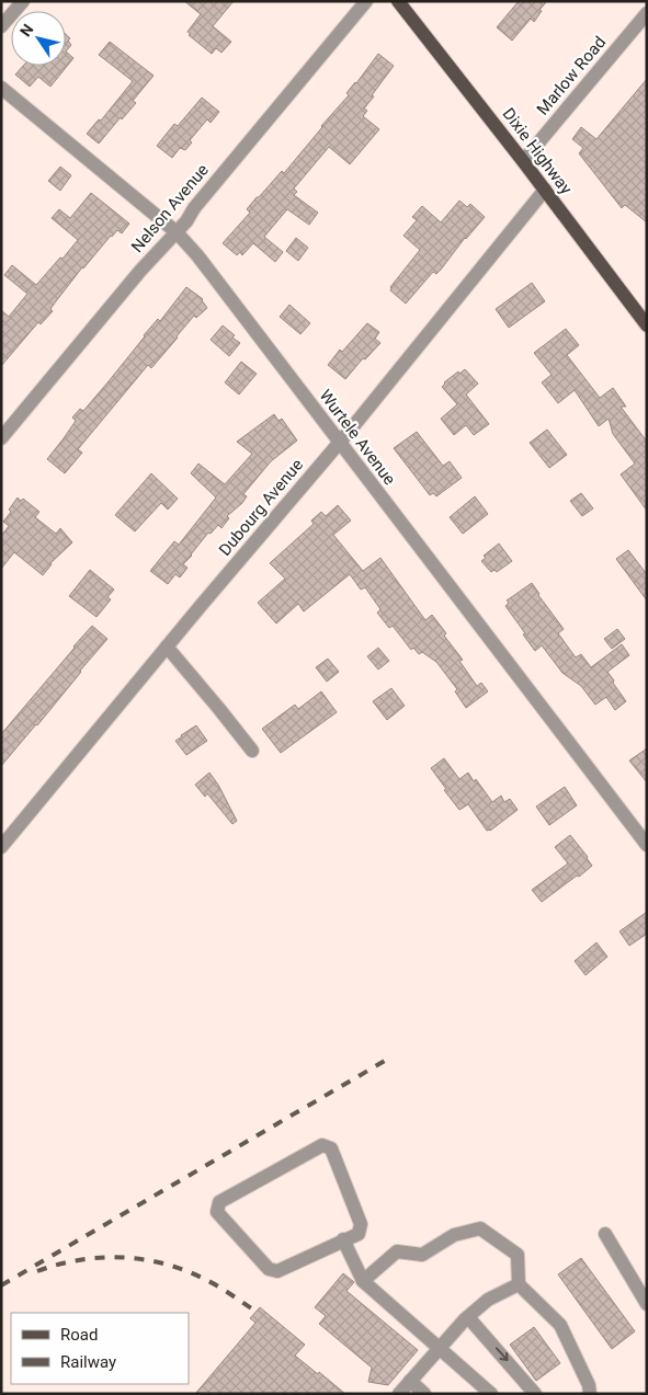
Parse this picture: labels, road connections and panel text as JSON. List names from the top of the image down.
{
  "streets": {
    "main road": ["Dixie Highway"],
    "street": [
      "Marlow Road",
      "Nelson Avenue",
      "Wurtele Avenue",
      "Dubourg Avenue"
    ]
  },
  "crossings": [
    ["Marlow Road", "Dixie Highway"],
    ["Dixie Highway", "Dubourg Avenue"],
    ["Nelson Avenue", "Wurtele Avenue"],
    ["Wurtele Avenue", "Dubourg Avenue"]
  ],
  "legend": ["Road", "Railway"],
  "north": "top left"
}
